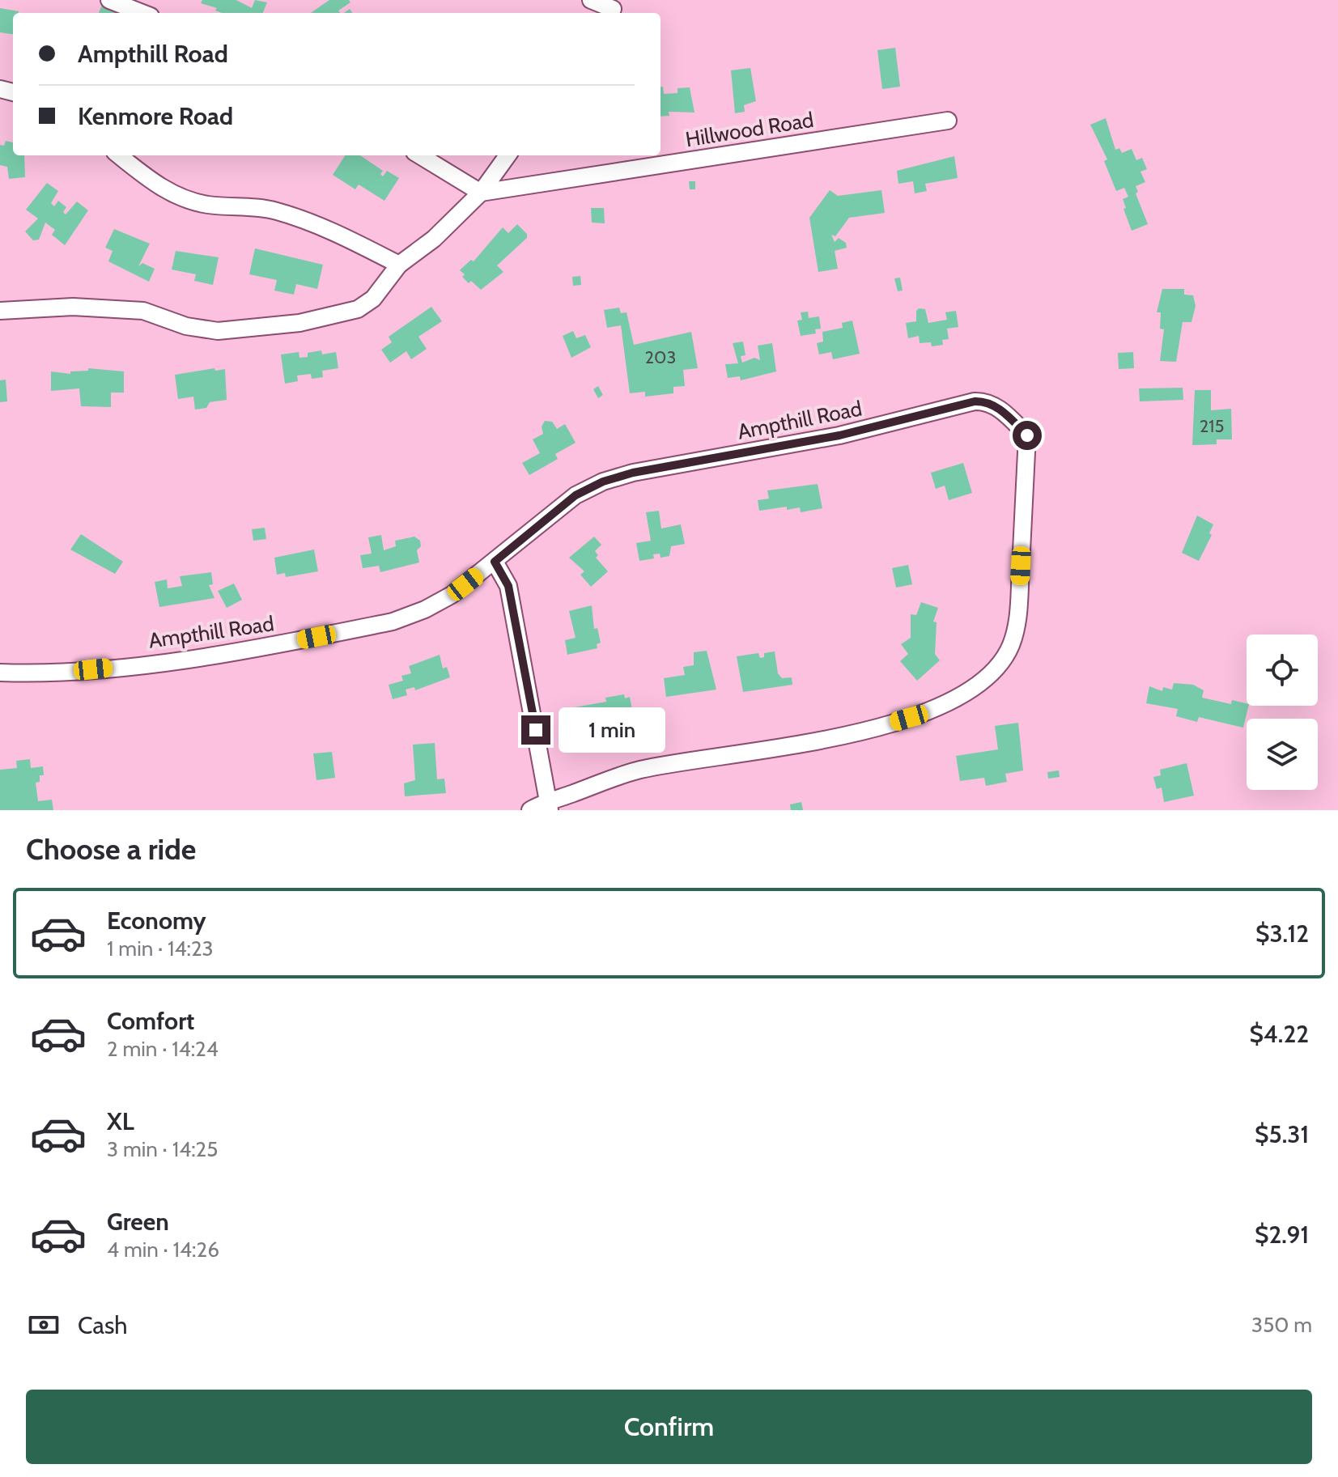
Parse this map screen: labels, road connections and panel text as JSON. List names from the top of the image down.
{
  "streets": {
    "street": ["Hillwood Road", "Ampthill Road"]
  },
  "house_numbers": ["203", "215"],
  "page": {
    "banner": ["Ampthill Road", "Kenmore Road"],
    "bubble": "1 min",
    "heading": "Choose a ride",
    "list": [
      {
        "name": "Economy",
        "note": "1 min · 14:23",
        "value": "$3.12"
      },
      {
        "name": "Comfort",
        "note": "2 min · 14:24",
        "value": "$4.22"
      },
      {
        "name": "XL",
        "note": "3 min · 14:25",
        "value": "$5.31"
      },
      {
        "name": "Green",
        "note": "4 min · 14:26",
        "value": "$2.91"
      }
    ],
    "pay": ["Cash", "350 m"],
    "buttons": "Confirm"
  }
}
